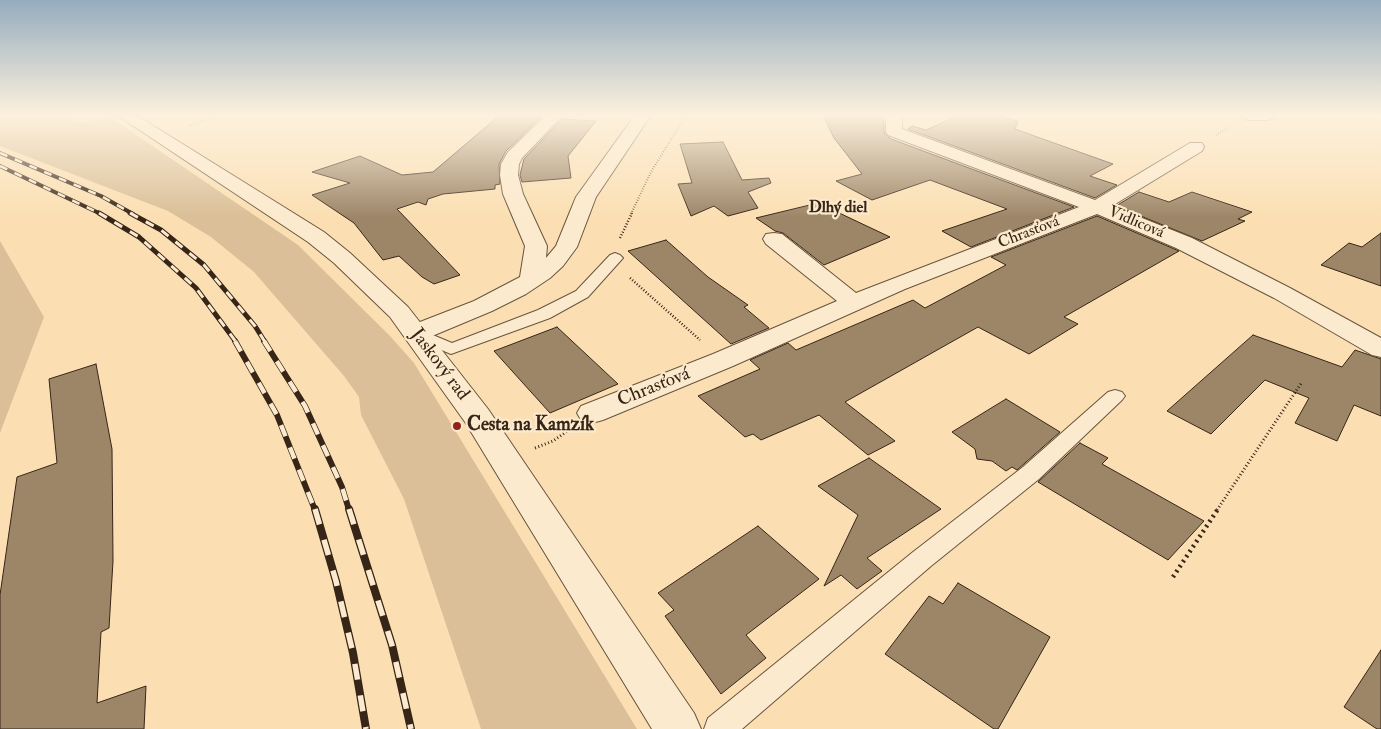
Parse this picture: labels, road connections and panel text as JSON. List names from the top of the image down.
{
  "streets": {
    "street": ["Vidlicová", "Chrasťová", "Jaskový rad"]
  },
  "crossings": [
    ["Vidlicová", "Chrasťová"]
  ],
  "districts": ["Dlhý diel"],
  "places": ["Cesta na Kamzík"]
}
